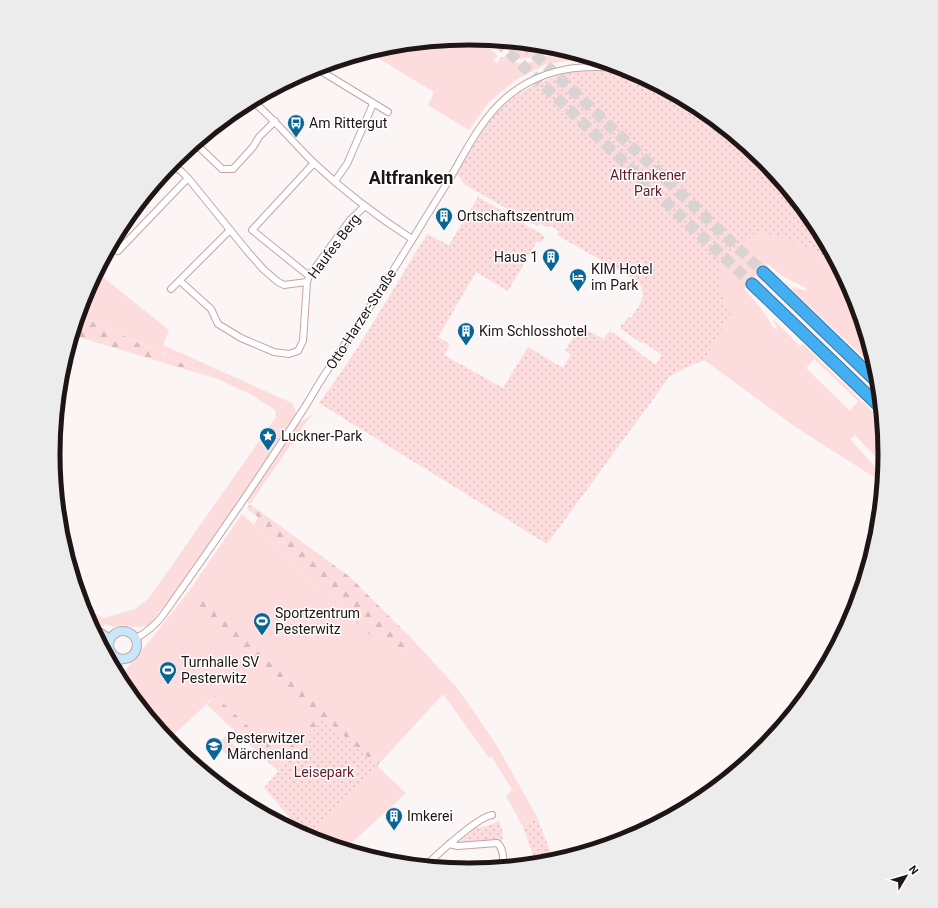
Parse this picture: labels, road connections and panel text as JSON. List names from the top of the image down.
{
  "streets": {
    "street": ["Haufes Berg", "Otto-Harzer-Straße"]
  },
  "districts": ["Altfranken"],
  "parks": ["Altfrankener Park", "Leisepark"],
  "places": {
    "bus stop": ["Am Rittergut"],
    "building": [
      "Ortschaftszentrum",
      "Haus 1",
      "Kim Schlosshotel",
      "Imkerei"
    ],
    "hotel": ["KIM Hotel im Park"],
    "place": ["Luckner-Park"],
    "sports": ["Sportzentrum Pesterwitz", "Turnhalle SV Pesterwitz"],
    "school or university": ["Pesterwitzer Märchenland"]
  },
  "north": "top right"
}
